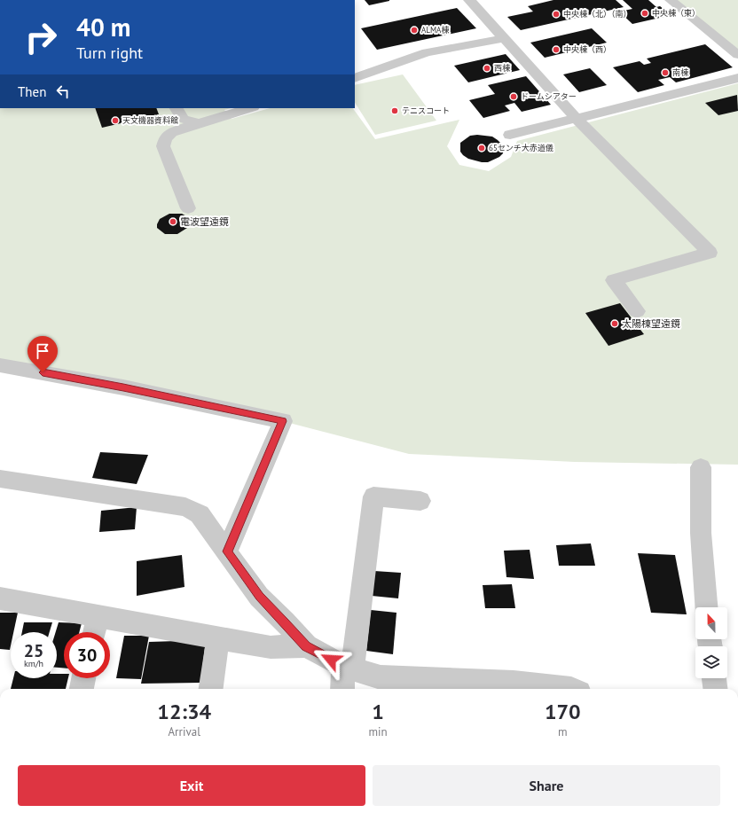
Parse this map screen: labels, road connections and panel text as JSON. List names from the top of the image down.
{
  "places": [
    "中央棟（東）",
    "中央棟（北）（南）",
    "ALMA棟",
    "中央棟（西）",
    "西棟",
    "南棟",
    "ドームシアター",
    "テニスコート",
    "天文機器資料館",
    "65センチ大赤道儀",
    "電波望遠鏡",
    "太陽棟望遠鏡"
  ],
  "north": "top",
  "page": {
    "turn": ["40 m", "Turn right"],
    "then": "Then",
    "speed": "25 km/h",
    "limit": "30",
    "eta": [
      "12:34",
      "Arrival",
      "1",
      "min",
      "170",
      "m"
    ],
    "buttons": ["Exit", "Share"]
  }
}
